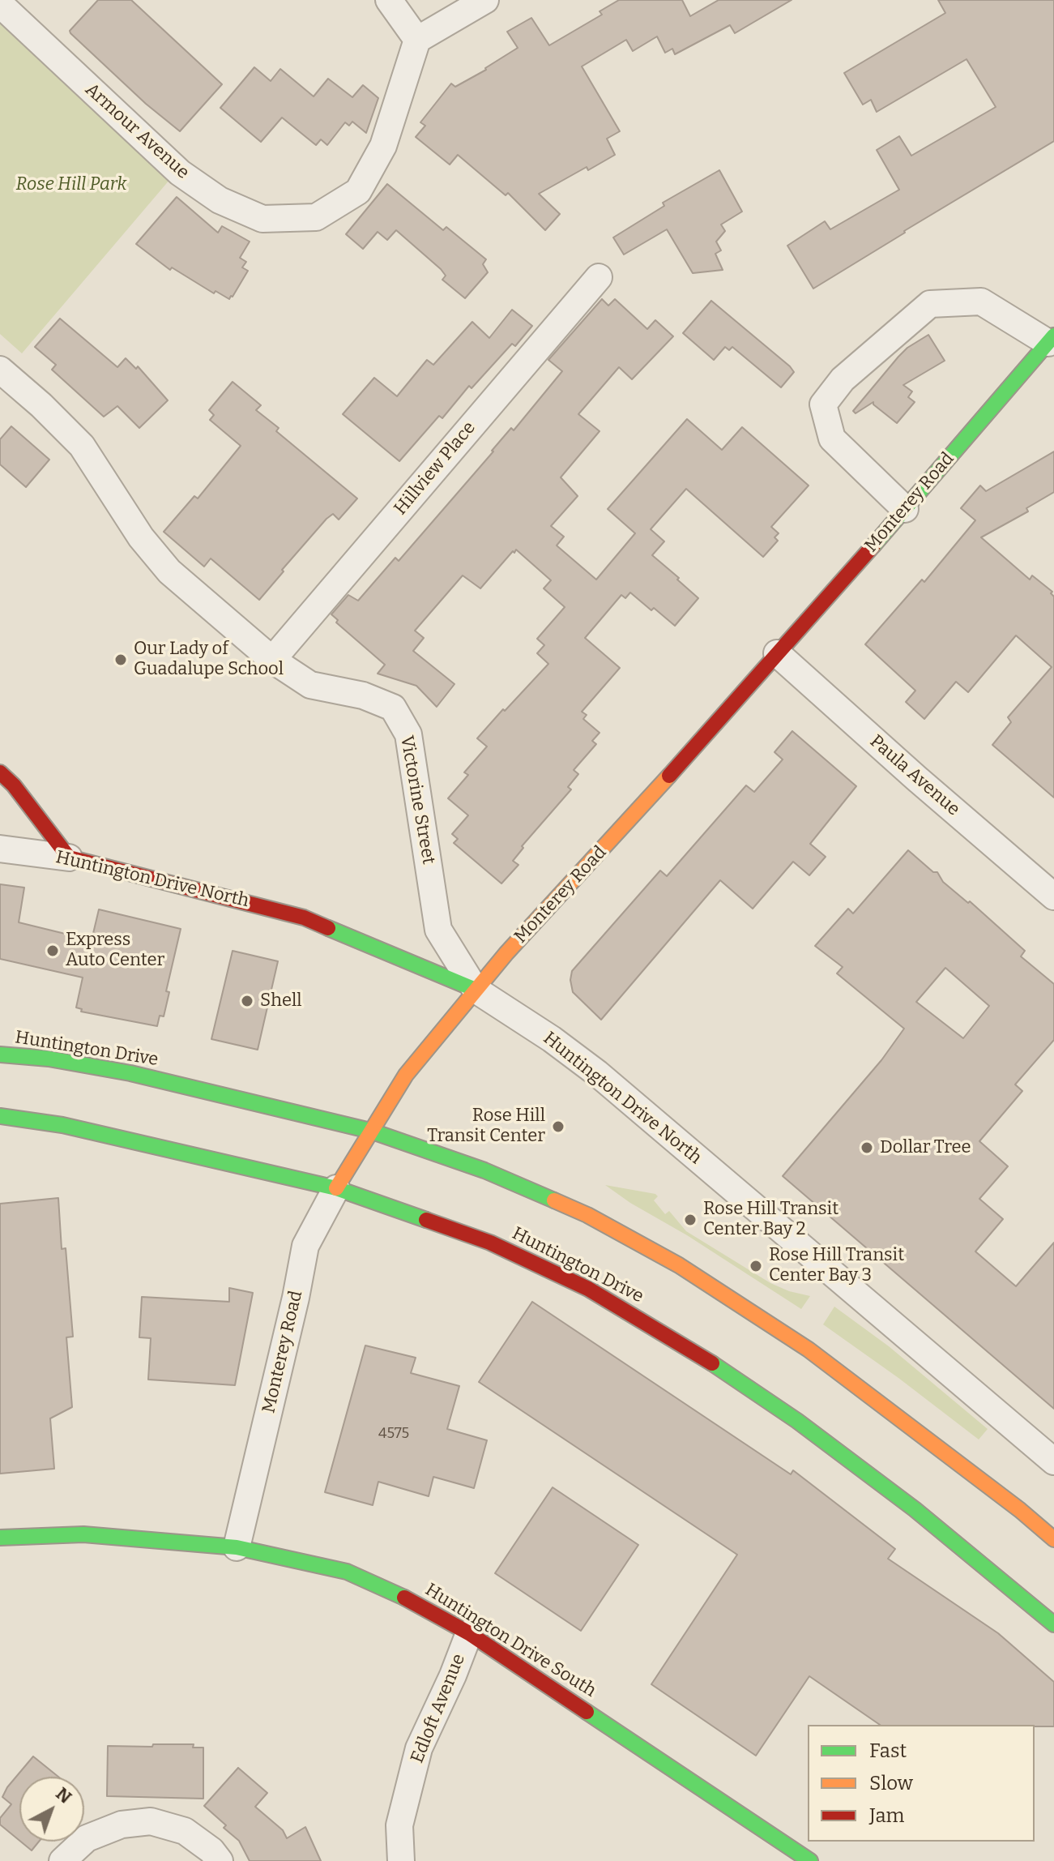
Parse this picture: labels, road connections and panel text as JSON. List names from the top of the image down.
{
  "streets": {
    "street": [
      "Armour Avenue",
      "Hillview Place",
      "Monterey Road",
      "Paula Avenue",
      "Victorine Street",
      "Huntington Drive North",
      "Huntington Drive",
      "Huntington Drive South",
      "Edloft Avenue"
    ]
  },
  "crossings": [
    ["Hillview Place", "Victorine Street"],
    ["Monterey Road", "Paula Avenue"],
    ["Monterey Road", "Victorine Street"],
    ["Monterey Road", "Huntington Drive North"],
    ["Monterey Road", "Huntington Drive"],
    ["Monterey Road", "Huntington Drive South"],
    ["Victorine Street", "Huntington Drive North"],
    ["Huntington Drive South", "Edloft Avenue"]
  ],
  "parks": ["Rose Hill Park"],
  "places": [
    "Our Lady of Guadalupe School",
    "Express Auto Center",
    "Shell",
    "Rose Hill Transit Center",
    "Dollar Tree",
    "Rose Hill Transit Center Bay 2",
    "Rose Hill Transit Center Bay 3"
  ],
  "house_numbers": ["4575"],
  "legend": ["Fast", "Slow", "Jam"],
  "north": "top right"
}
